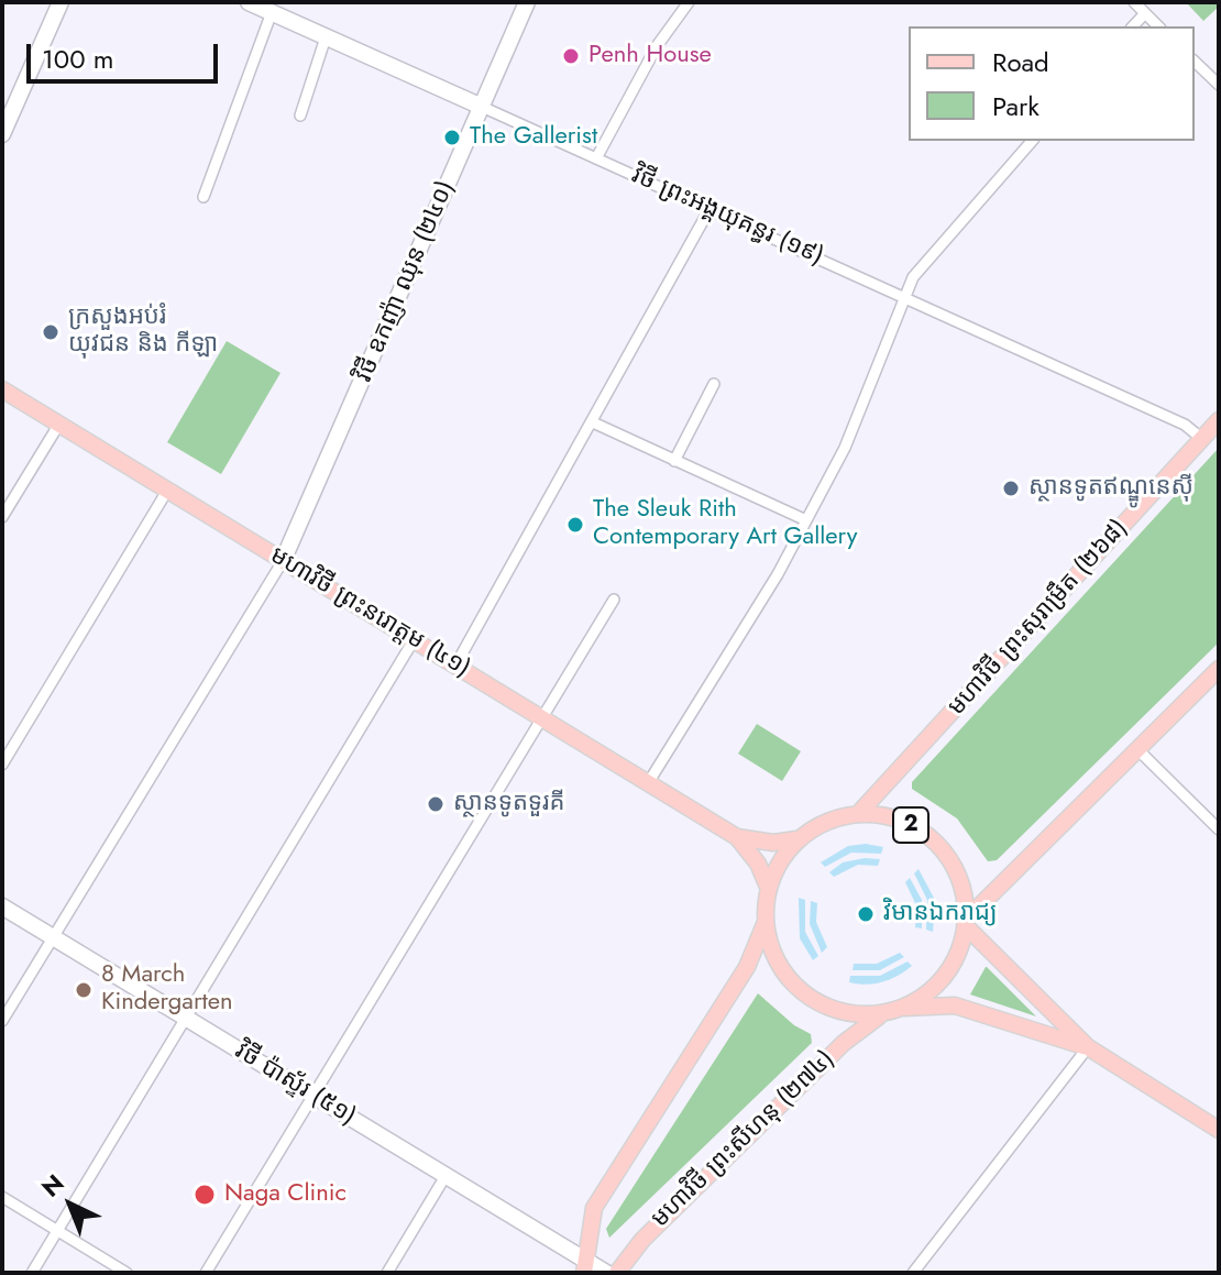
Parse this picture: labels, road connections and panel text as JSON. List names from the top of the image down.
{
  "streets": {
    "main road": [
      "មហាវិថី ព្រះនរោត្តម (៤១)",
      "មហាវិថី ព្រះសុរាម្រឹត (២៦៨)",
      "2",
      "មហាវិថី ព្រះសីហនុ (២៧៤)"
    ],
    "street": ["វិថី ព្រះអង្គយុគន្ធរ (១៩)", "វិថី ឧកញ៉ា ឈុន (២៤០)", "វិថី ប៉ាស្ទ័រ (៥១)"]
  },
  "crossings": [
    ["វិថី ព្រះអង្គយុគន្ធរ (១៩)", "វិថី ឧកញ៉ា ឈុន (២៤០)"],
    ["វិថី ព្រះអង្គយុគន្ធរ (១៩)", "មហាវិថី ព្រះសុរាម្រឹត (២៦៨)"],
    ["វិថី ឧកញ៉ា ឈុន (២៤០)", "មហាវិថី ព្រះនរោត្តម (៤១)"],
    ["មហាវិថី ព្រះនរោត្តម (៤១)", "មហាវិថី ព្រះសុរាម្រឹត (២៦៨)"],
    ["មហាវិថី ព្រះនរោត្តម (៤១)", "2"],
    ["មហាវិថី ព្រះនរោត្តម (៤១)", "មហាវិថី ព្រះសីហនុ (២៧៤)"],
    ["មហាវិថី ព្រះសុរាម្រឹត (២៦៨)", "2"],
    ["មហាវិថី ព្រះសុរាម្រឹត (២៦៨)", "មហាវិថី ព្រះសីហនុ (២៧៤)"],
    ["2", "មហាវិថី ព្រះសីហនុ (២៧៤)"]
  ],
  "places": [
    "Penh House",
    "The Gallerist",
    "ក្រសួងអប់រំ យុវជន និង កីឡា",
    "ស្ថានទូតឥណ្ឌូនេស៊ី",
    "The Sleuk Rith Contemporary Art Gallery",
    "ស្ថានទូតទួរគី",
    "វិមានឯករាជ្យ",
    "8 March Kindergarten",
    "Naga Clinic"
  ],
  "legend": ["Road", "Park"],
  "scale_bar": "100 m",
  "north": "top left"
}
